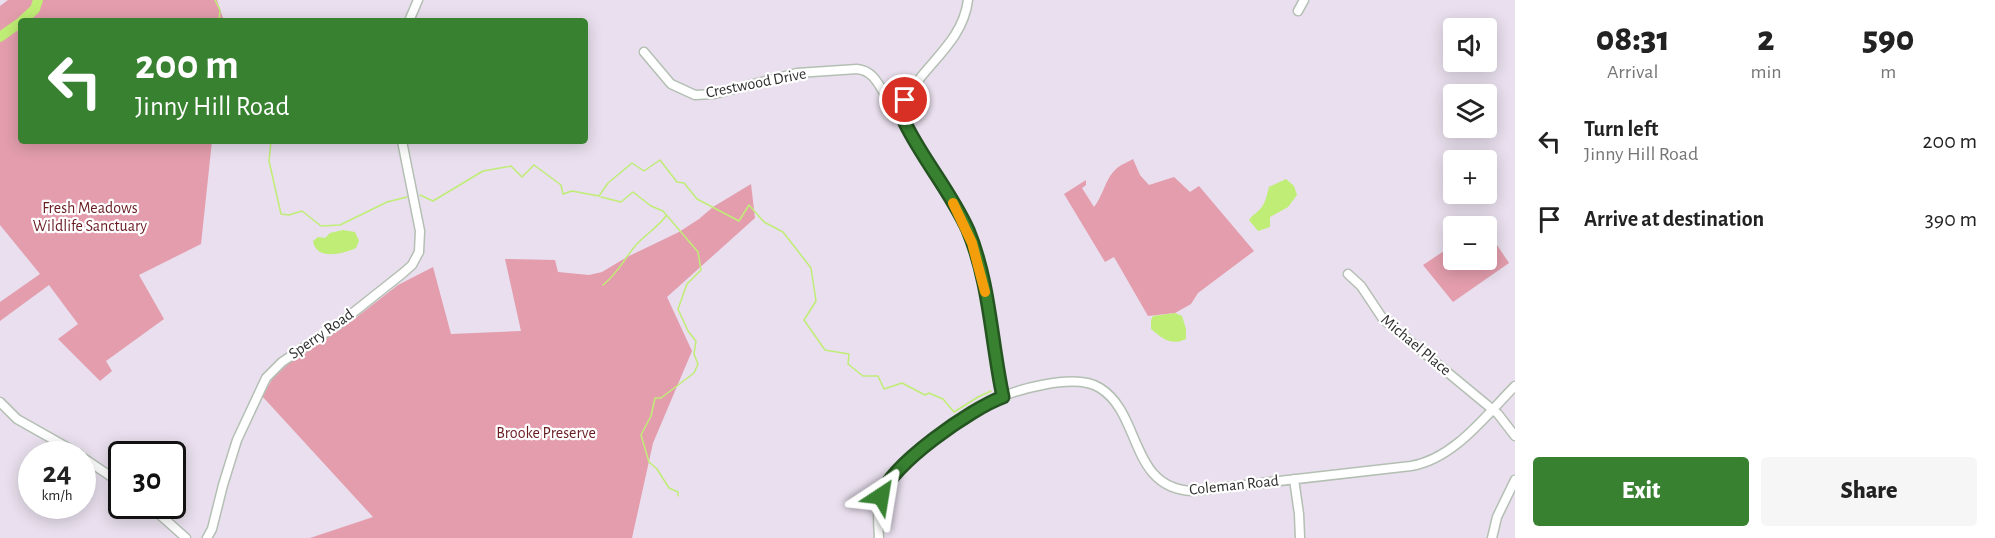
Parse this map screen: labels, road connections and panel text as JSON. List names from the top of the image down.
{
  "streets": {
    "street": [
      "Crestwood Drive",
      "Sperry Road",
      "Michael Place",
      "Coleman Road"
    ]
  },
  "crossings": [
    ["Michael Place", "Coleman Road"]
  ],
  "parks": ["Fresh Meadows Wildlife Sanctuary", "Brooke Preserve"],
  "page": {
    "eta": [
      "08:31",
      "Arrival",
      "2",
      "min",
      "590",
      "m"
    ],
    "map_buttons": ["+", "−"],
    "turn": ["200 m", "Jinny Hill Road"],
    "list": [
      {
        "name": "Turn left",
        "note": "Jinny Hill Road",
        "value": "200 m"
      },
      {
        "name": "Arrive at destination",
        "value": "390 m"
      }
    ],
    "speed": "24 km/h",
    "limit": "30",
    "buttons": ["Exit", "Share"]
  }
}
